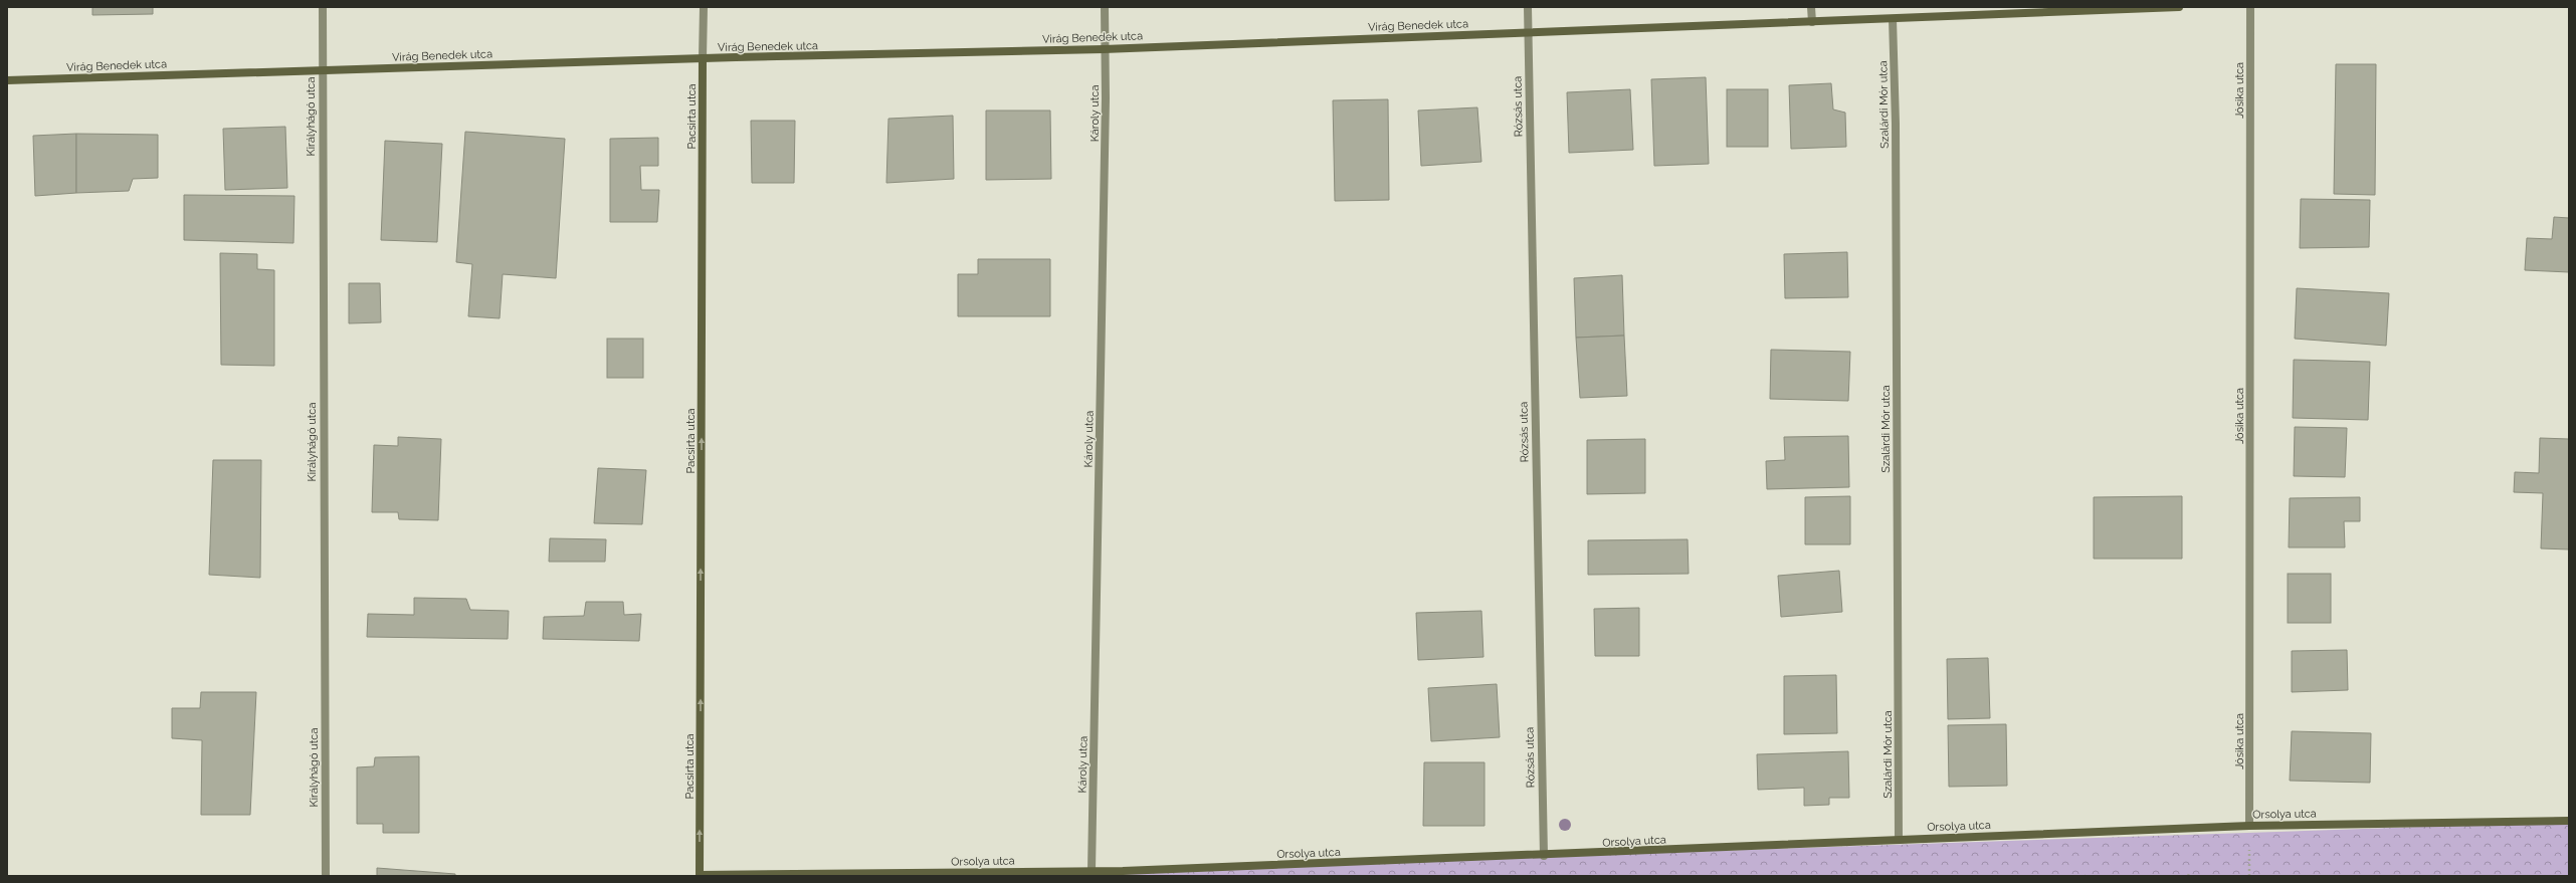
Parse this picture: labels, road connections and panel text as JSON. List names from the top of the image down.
{
  "streets": {
    "street": [
      "Virág Benedek utca",
      "Jósika utca",
      "Szalárdi Mór utca",
      "Rózsás utca",
      "Károly utca",
      "Királyhágó utca",
      "Pacsirta utca",
      "Orsolya utca"
    ]
  },
  "crossings": [
    ["Virág Benedek utca", "Szalárdi Mór utca"],
    ["Virág Benedek utca", "Rózsás utca"],
    ["Virág Benedek utca", "Károly utca"],
    ["Virág Benedek utca", "Királyhágó utca"],
    ["Virág Benedek utca", "Pacsirta utca"],
    ["Jósika utca", "Orsolya utca"],
    ["Szalárdi Mór utca", "Orsolya utca"],
    ["Rózsás utca", "Orsolya utca"],
    ["Károly utca", "Orsolya utca"],
    ["Pacsirta utca", "Orsolya utca"]
  ],
  "one_way": ["Pacsirta utca"]
}
